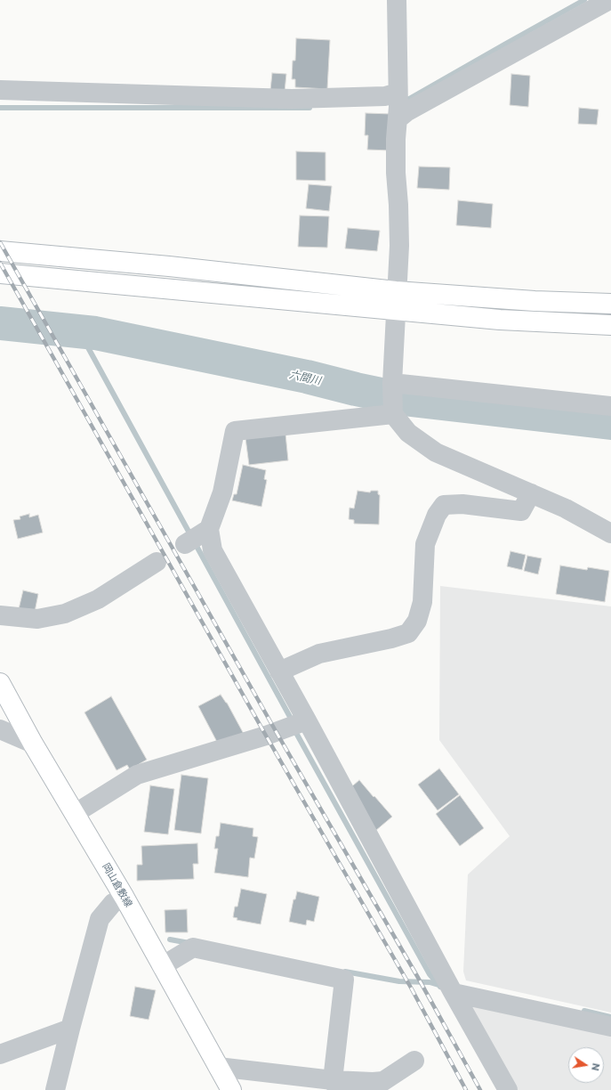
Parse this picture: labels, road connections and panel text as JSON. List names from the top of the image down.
{
  "streets": {
    "street": ["岡山倉敷線"]
  },
  "water": ["六間川"],
  "north": "right"
}
